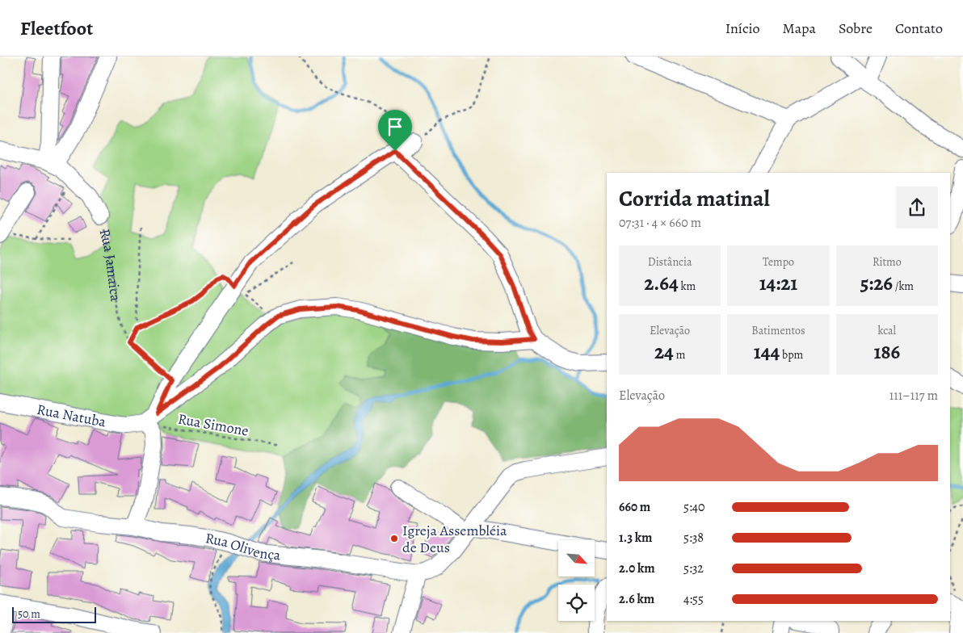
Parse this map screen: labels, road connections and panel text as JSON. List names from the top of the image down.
{
  "streets": {
    "street": ["Rua Jamaica", "Rua Natuba", "Rua Olivença"],
    "path": ["Rua Simone"]
  },
  "crossings": [
    ["Rua Natuba", "Rua Simone"]
  ],
  "places": ["Igreja Assembléia de Deus"],
  "scale_bar": "50 m",
  "north": "bottom right",
  "page": {
    "header": "Fleetfoot",
    "nav": [
      "Início",
      "Mapa",
      "Sobre",
      "Contato"
    ],
    "heading": ["Corrida matinal", "07:31 · 4 × 660 m"],
    "stats": [
      ["Distância", "2.64 km"],
      ["Tempo", "14:21"],
      ["Ritmo", "5:26 /km"],
      ["Elevação", "24 m"],
      ["Batimentos", "144 bpm"],
      ["kcal", "186"]
    ],
    "chart": ["Elevação", "111–117 m"],
    "list": [
      {
        "name": "660 m",
        "note": "5:40"
      },
      {
        "name": "1.3 km",
        "note": "5:38"
      },
      {
        "name": "2.0 km",
        "note": "5:32"
      },
      {
        "name": "2.6 km",
        "note": "4:55"
      }
    ],
    "scale": "50 m"
  }
}
